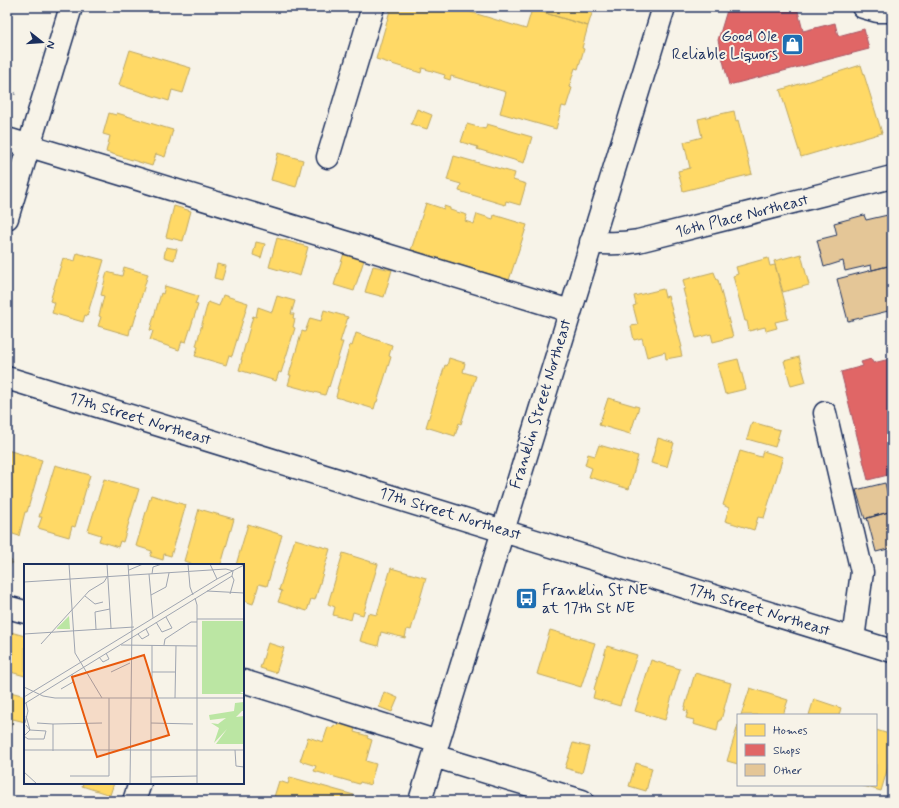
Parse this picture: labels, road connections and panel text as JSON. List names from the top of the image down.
{
  "streets": {
    "street": ["16th Place Northeast", "Franklin Street Northeast", "17th Street Northeast"]
  },
  "crossings": [
    ["16th Place Northeast", "Franklin Street Northeast"],
    ["Franklin Street Northeast", "17th Street Northeast"]
  ],
  "places": {
    "shop": ["Good Ole Reliable Liquors"],
    "bus stop": ["Franklin St NE at 17th St NE"]
  },
  "legend": ["Homes", "Shops", "Other"],
  "north": "right"
}
